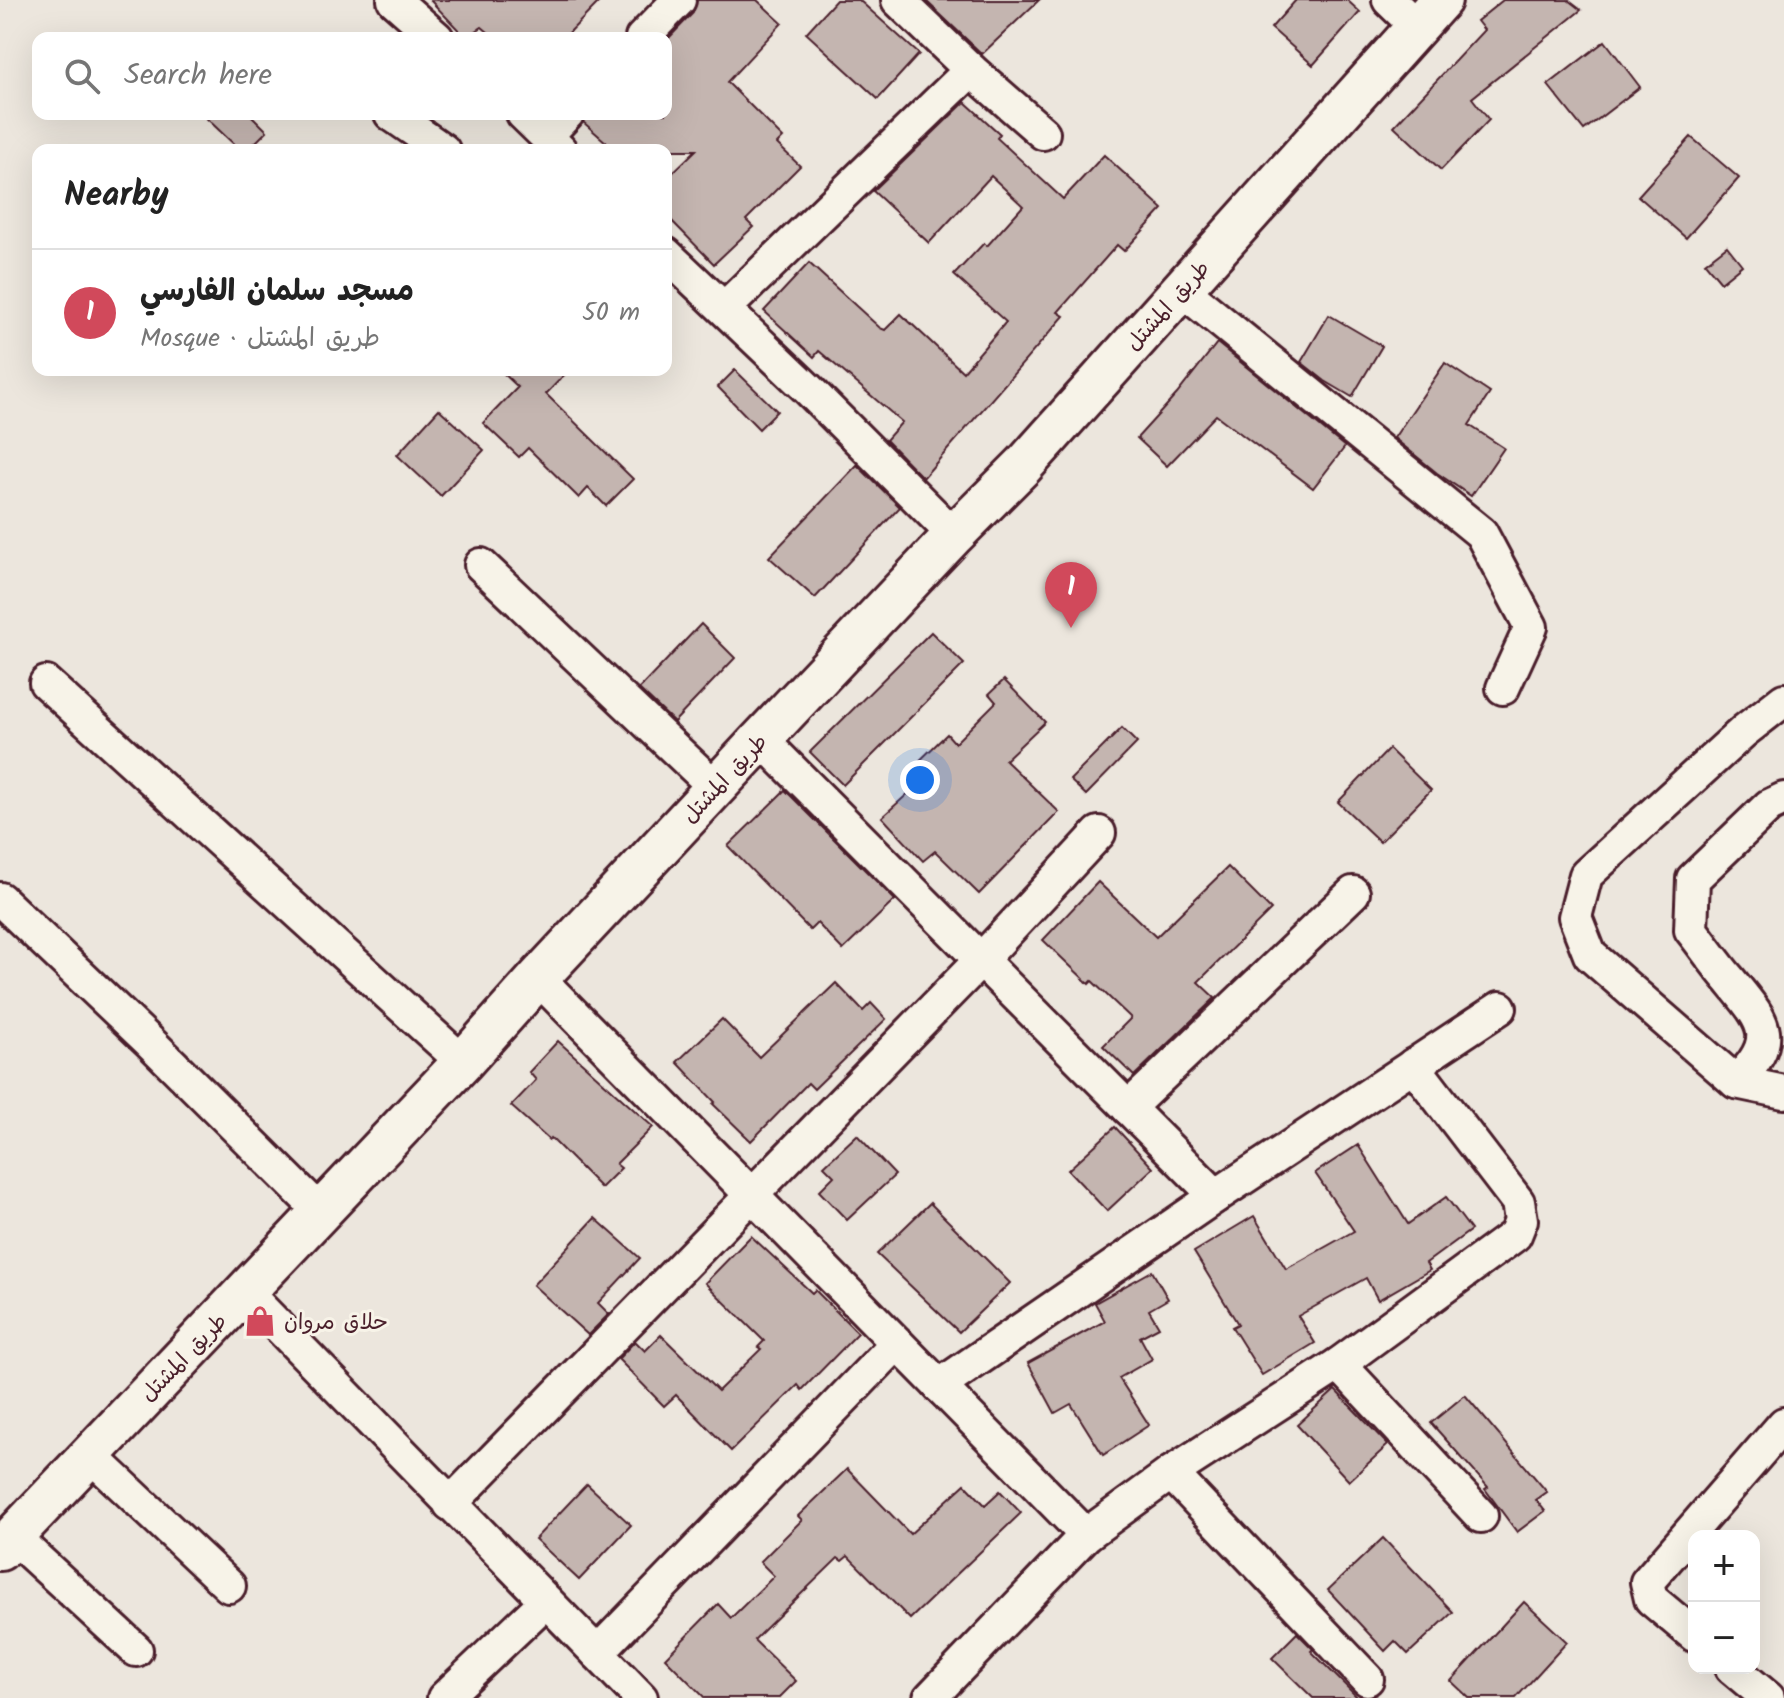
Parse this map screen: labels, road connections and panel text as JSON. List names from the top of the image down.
{
  "streets": {
    "main road": ["طريق المشتل"]
  },
  "places": {
    "shop": ["حلاق مروان"]
  },
  "page": {
    "search": "Search here",
    "heading": "Nearby",
    "list": [
      {
        "mark": "1",
        "name": "مسجد سلمان الفارسي",
        "note": "Mosque · طريق المشتل",
        "value": "50 m"
      }
    ],
    "pins": "1",
    "map_buttons": ["+", "−"]
  }
}
